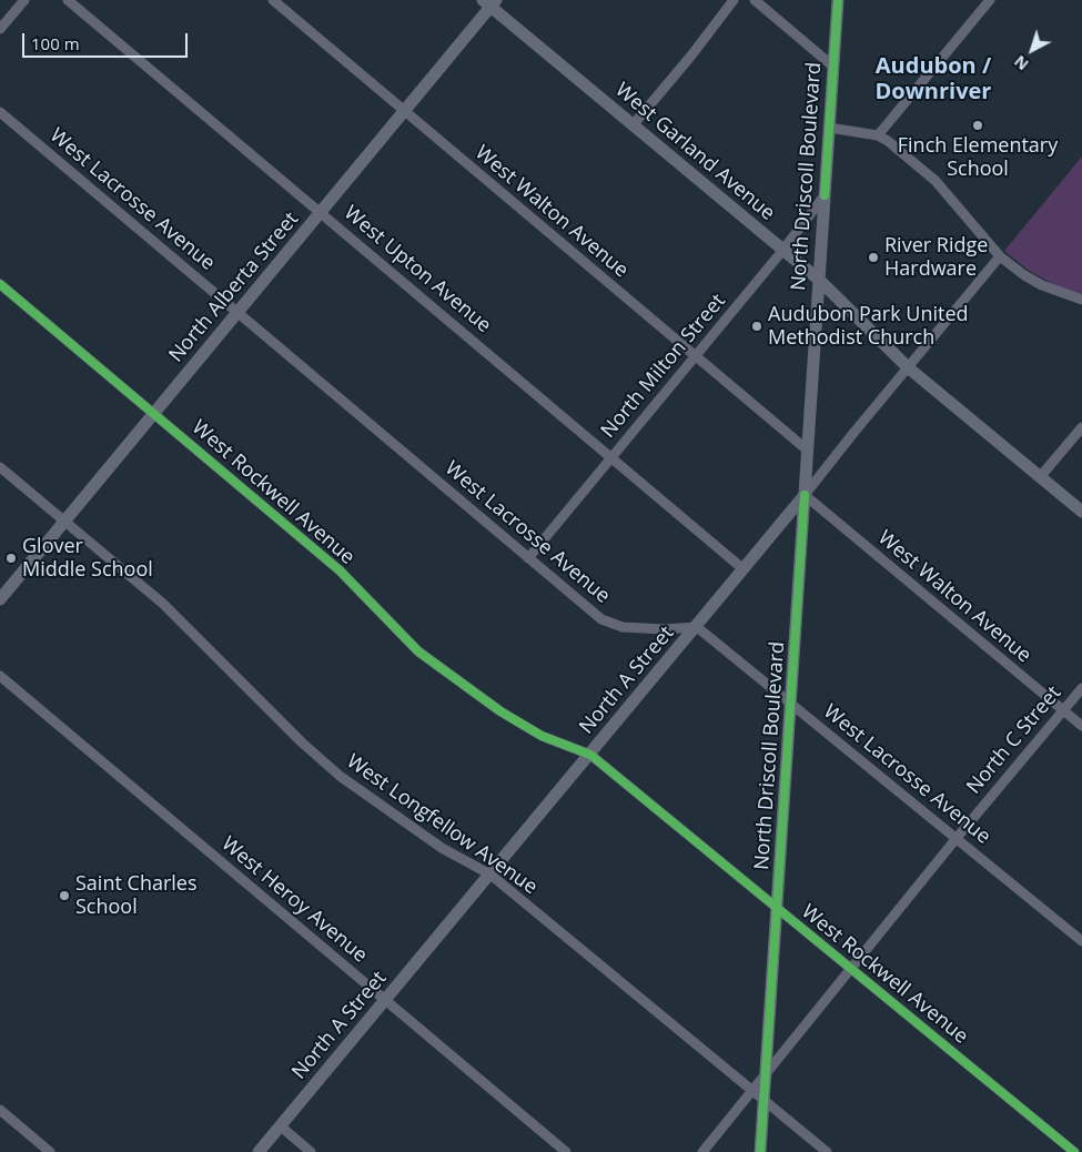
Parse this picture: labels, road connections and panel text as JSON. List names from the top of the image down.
{
  "streets": {
    "main road": [
      "West Garland Avenue",
      "North Driscoll Boulevard",
      "North Alberta Street",
      "North A Street"
    ],
    "street": [
      "West Lacrosse Avenue",
      "West Walton Avenue",
      "West Upton Avenue",
      "North Milton Street",
      "West Rockwell Avenue",
      "North C Street",
      "West Longfellow Avenue",
      "West Heroy Avenue"
    ]
  },
  "crossings": [
    ["West Garland Avenue", "North Driscoll Boulevard"],
    ["West Garland Avenue", "North Alberta Street"],
    ["West Garland Avenue", "North Milton Street"],
    ["West Garland Avenue", "North A Street"],
    ["North Driscoll Boulevard", "West Lacrosse Avenue"],
    ["North Driscoll Boulevard", "West Walton Avenue"],
    ["North Driscoll Boulevard", "North Milton Street"],
    ["North Driscoll Boulevard", "West Rockwell Avenue"],
    ["North Driscoll Boulevard", "North A Street"],
    ["North Driscoll Boulevard", "North C Street"],
    ["North Driscoll Boulevard", "West Longfellow Avenue"],
    ["West Lacrosse Avenue", "North Alberta Street"],
    ["West Lacrosse Avenue", "North Milton Street"],
    ["West Lacrosse Avenue", "North A Street"],
    ["West Lacrosse Avenue", "North C Street"],
    ["West Walton Avenue", "North Alberta Street"],
    ["West Walton Avenue", "North Milton Street"],
    ["West Walton Avenue", "North A Street"],
    ["West Walton Avenue", "North C Street"],
    ["West Upton Avenue", "North Alberta Street"],
    ["West Upton Avenue", "North Milton Street"],
    ["West Upton Avenue", "North A Street"],
    ["North Alberta Street", "West Rockwell Avenue"],
    ["North Alberta Street", "West Longfellow Avenue"],
    ["West Rockwell Avenue", "North A Street"],
    ["West Rockwell Avenue", "North C Street"],
    ["North A Street", "West Longfellow Avenue"],
    ["North A Street", "West Heroy Avenue"],
    ["North C Street", "West Longfellow Avenue"]
  ],
  "districts": ["Audubon / Downriver"],
  "places": [
    "Finch Elementary School",
    "River Ridge Hardware",
    "Audubon Park United Methodist Church",
    "Glover Middle School",
    "Saint Charles School"
  ],
  "scale_bar": "100 m",
  "north": "bottom left"
}
